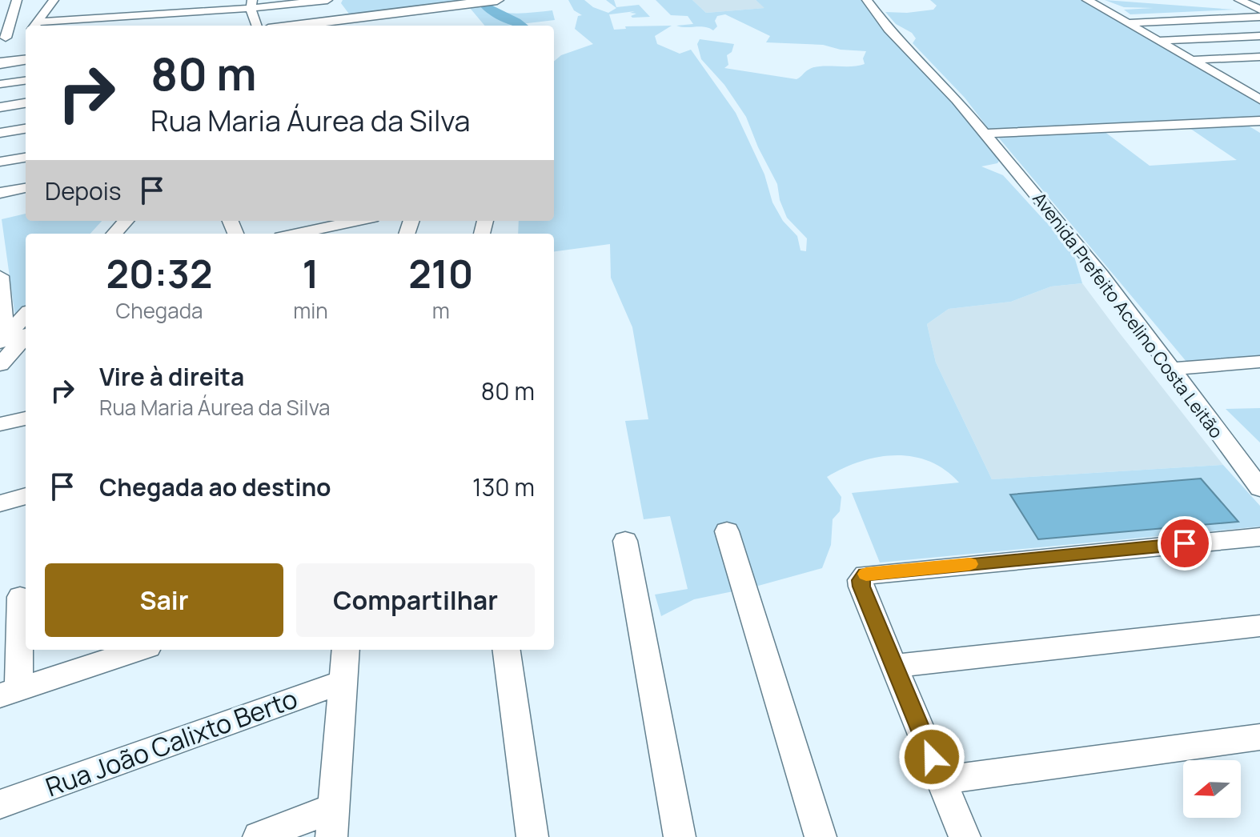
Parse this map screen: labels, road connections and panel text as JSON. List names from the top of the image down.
{
  "streets": {
    "street": ["Avenida Prefeito Acelino Costa Leitão", "Rua João Calixto Berto"]
  },
  "north": "left",
  "page": {
    "turn": ["80 m", "Rua Maria Áurea da Silva"],
    "then": "Depois",
    "eta": [
      "20:32",
      "Chegada",
      "1",
      "min",
      "210",
      "m"
    ],
    "list": [
      {
        "name": "Vire à direita",
        "note": "Rua Maria Áurea da Silva",
        "value": "80 m"
      },
      {
        "name": "Chegada ao destino",
        "value": "130 m"
      }
    ],
    "buttons": ["Sair", "Compartilhar"]
  }
}
